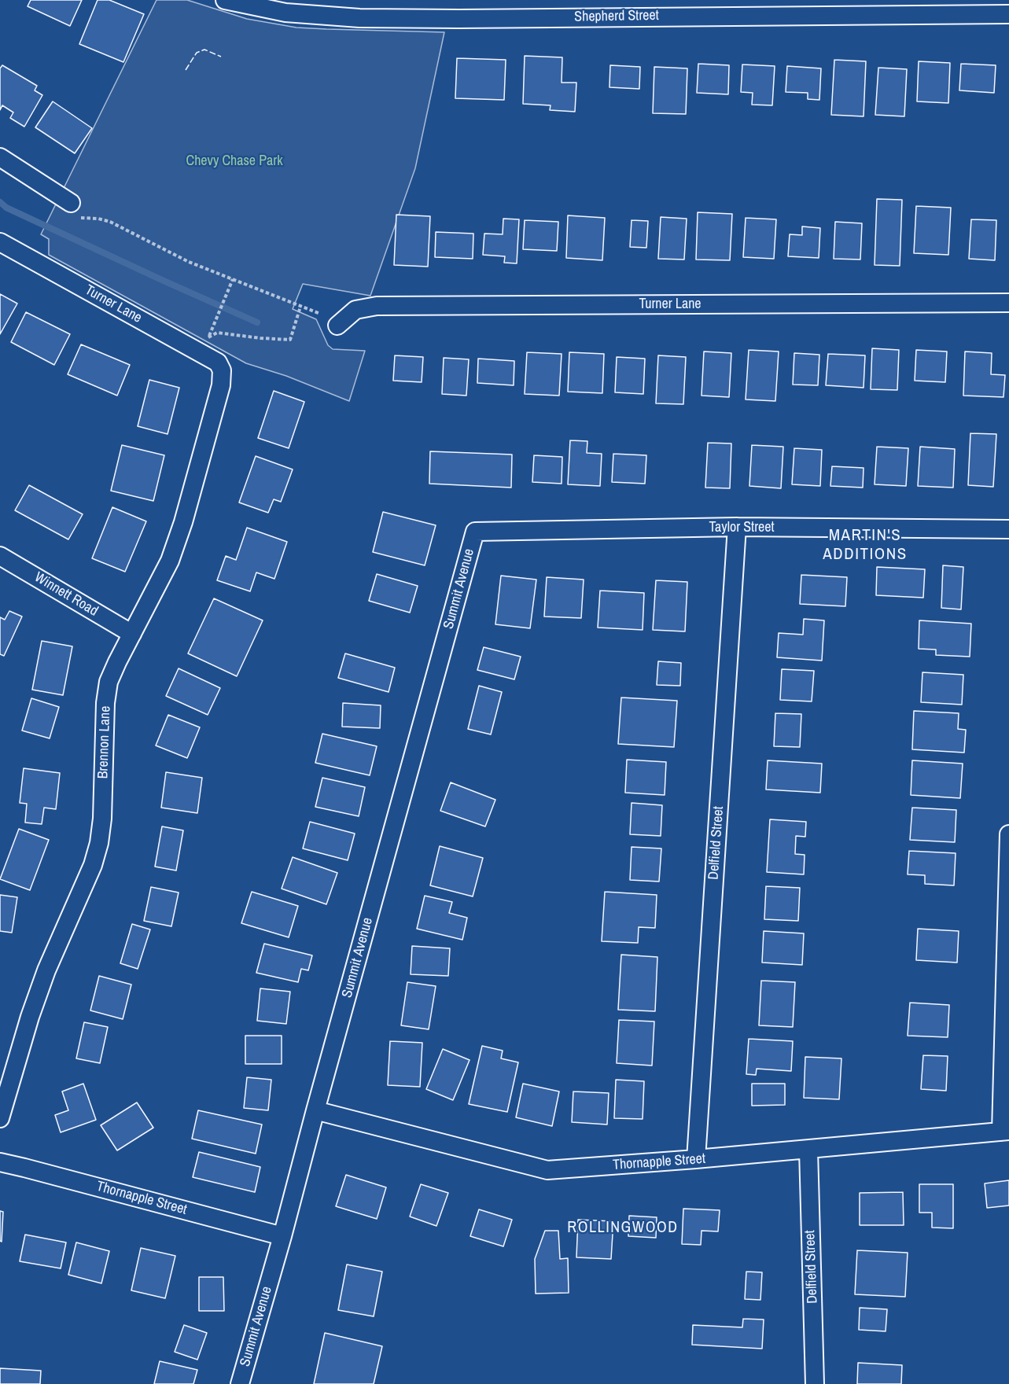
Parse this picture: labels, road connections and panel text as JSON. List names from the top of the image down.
{
  "streets": {
    "street": [
      "Shepherd Street",
      "Turner Lane",
      "Taylor Street",
      "Summit Avenue",
      "Winnett Road",
      "Brennon Lane",
      "Delfield Street",
      "Thornapple Street"
    ]
  },
  "crossings": [
    ["Turner Lane", "Brennon Lane"],
    ["Taylor Street", "Summit Avenue"],
    ["Taylor Street", "Delfield Street"],
    ["Summit Avenue", "Thornapple Street"],
    ["Winnett Road", "Brennon Lane"],
    ["Delfield Street", "Thornapple Street"]
  ],
  "districts": ["MARTIN'S ADDITIONS", "ROLLINGWOOD"],
  "parks": ["Chevy Chase Park"]
}
